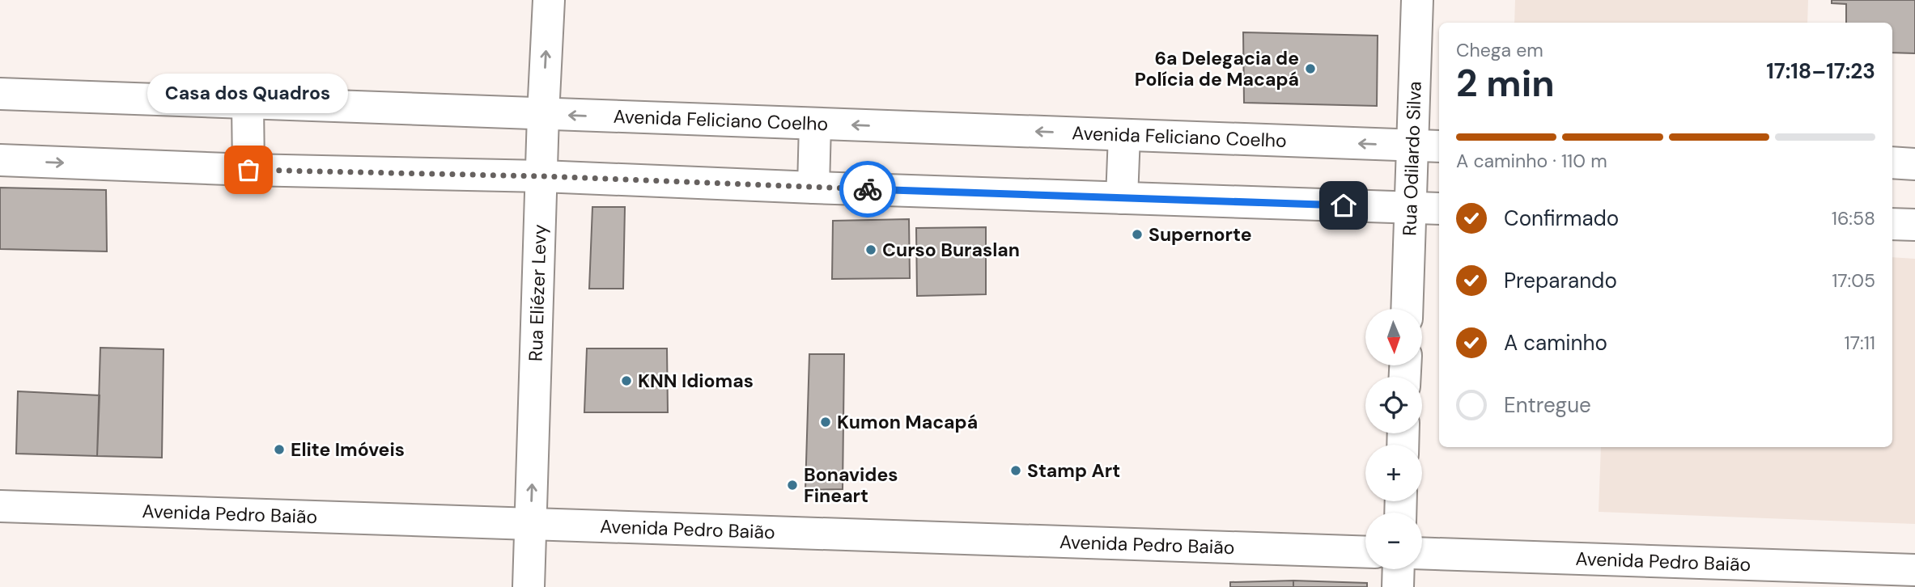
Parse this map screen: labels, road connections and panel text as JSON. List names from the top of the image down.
{
  "streets": {
    "street": [
      "Avenida Feliciano Coelho",
      "Rua Odilardo Silva",
      "Rua Eliézer Levy",
      "Avenida Pedro Baião"
    ]
  },
  "crossings": [
    ["Avenida Feliciano Coelho", "Rua Odilardo Silva"],
    ["Avenida Feliciano Coelho", "Rua Eliézer Levy"],
    ["Rua Eliézer Levy", "Avenida Pedro Baião"]
  ],
  "one_way": ["Rua Eliézer Levy"],
  "places": [
    "6a Delegacia de Polícia de Macapá",
    "Casa dos Quadros",
    "Supernorte",
    "Curso Buraslan",
    "KNN Idiomas",
    "Kumon Macapá",
    "Elite Imóveis",
    "Stamp Art",
    "Bonavides Fineart"
  ],
  "north": "bottom",
  "page": {
    "heading": ["2 min", "Chega em", "17:18–17:23"],
    "bubble": "Casa dos Quadros",
    "bar": "A caminho · 110 m",
    "list": [
      ["Confirmado", "16:58"],
      ["Preparando", "17:05"],
      ["A caminho", "17:11"],
      "Entregue"
    ],
    "map_buttons": ["+", "−"]
  }
}
